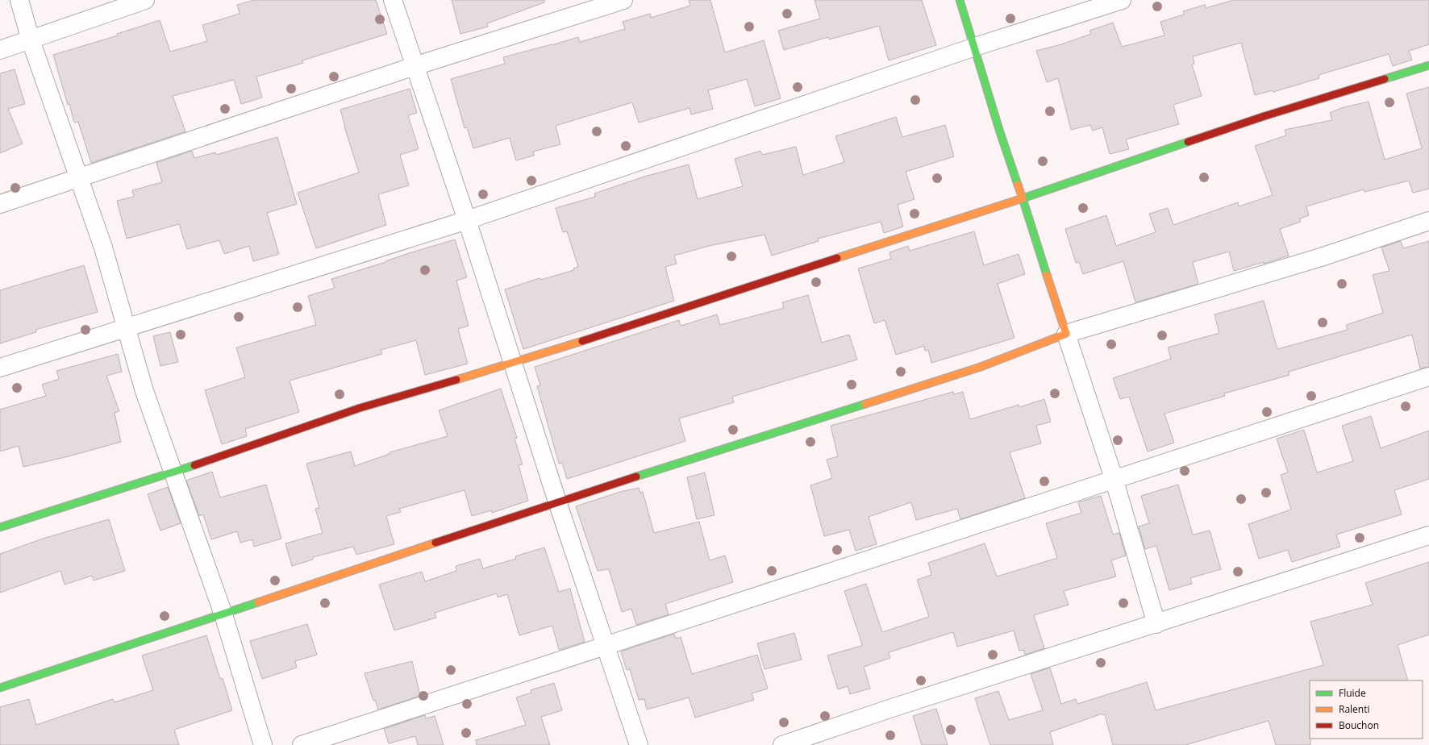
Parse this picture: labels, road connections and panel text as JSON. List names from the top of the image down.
{
  "legend": ["Fluide", "Ralenti", "Bouchon"]
}
